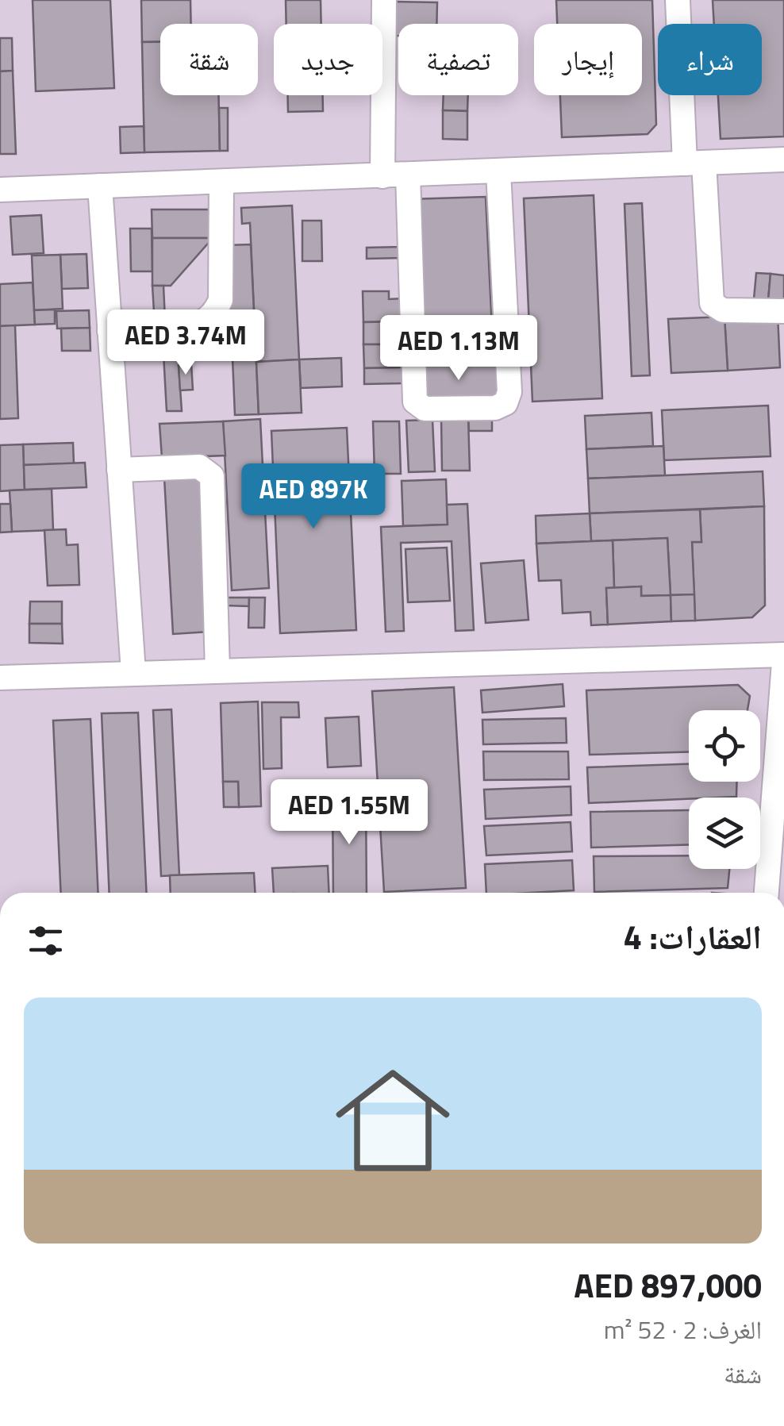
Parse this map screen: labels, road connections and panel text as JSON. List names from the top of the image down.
{
  "page": {
    "chip": [
      "شراء",
      "إيجار",
      "تصفية",
      "جديد",
      "شقة"
    ],
    "price": [
      "AED 3.74M",
      "AED 1.13M",
      "AED 897K",
      "AED 1.55M"
    ],
    "heading": "العقارات: 4",
    "list": [
      {
        "name": "AED 897,000",
        "note": "الغرف: 2 · 52 m² · شقة"
      }
    ]
  }
}
